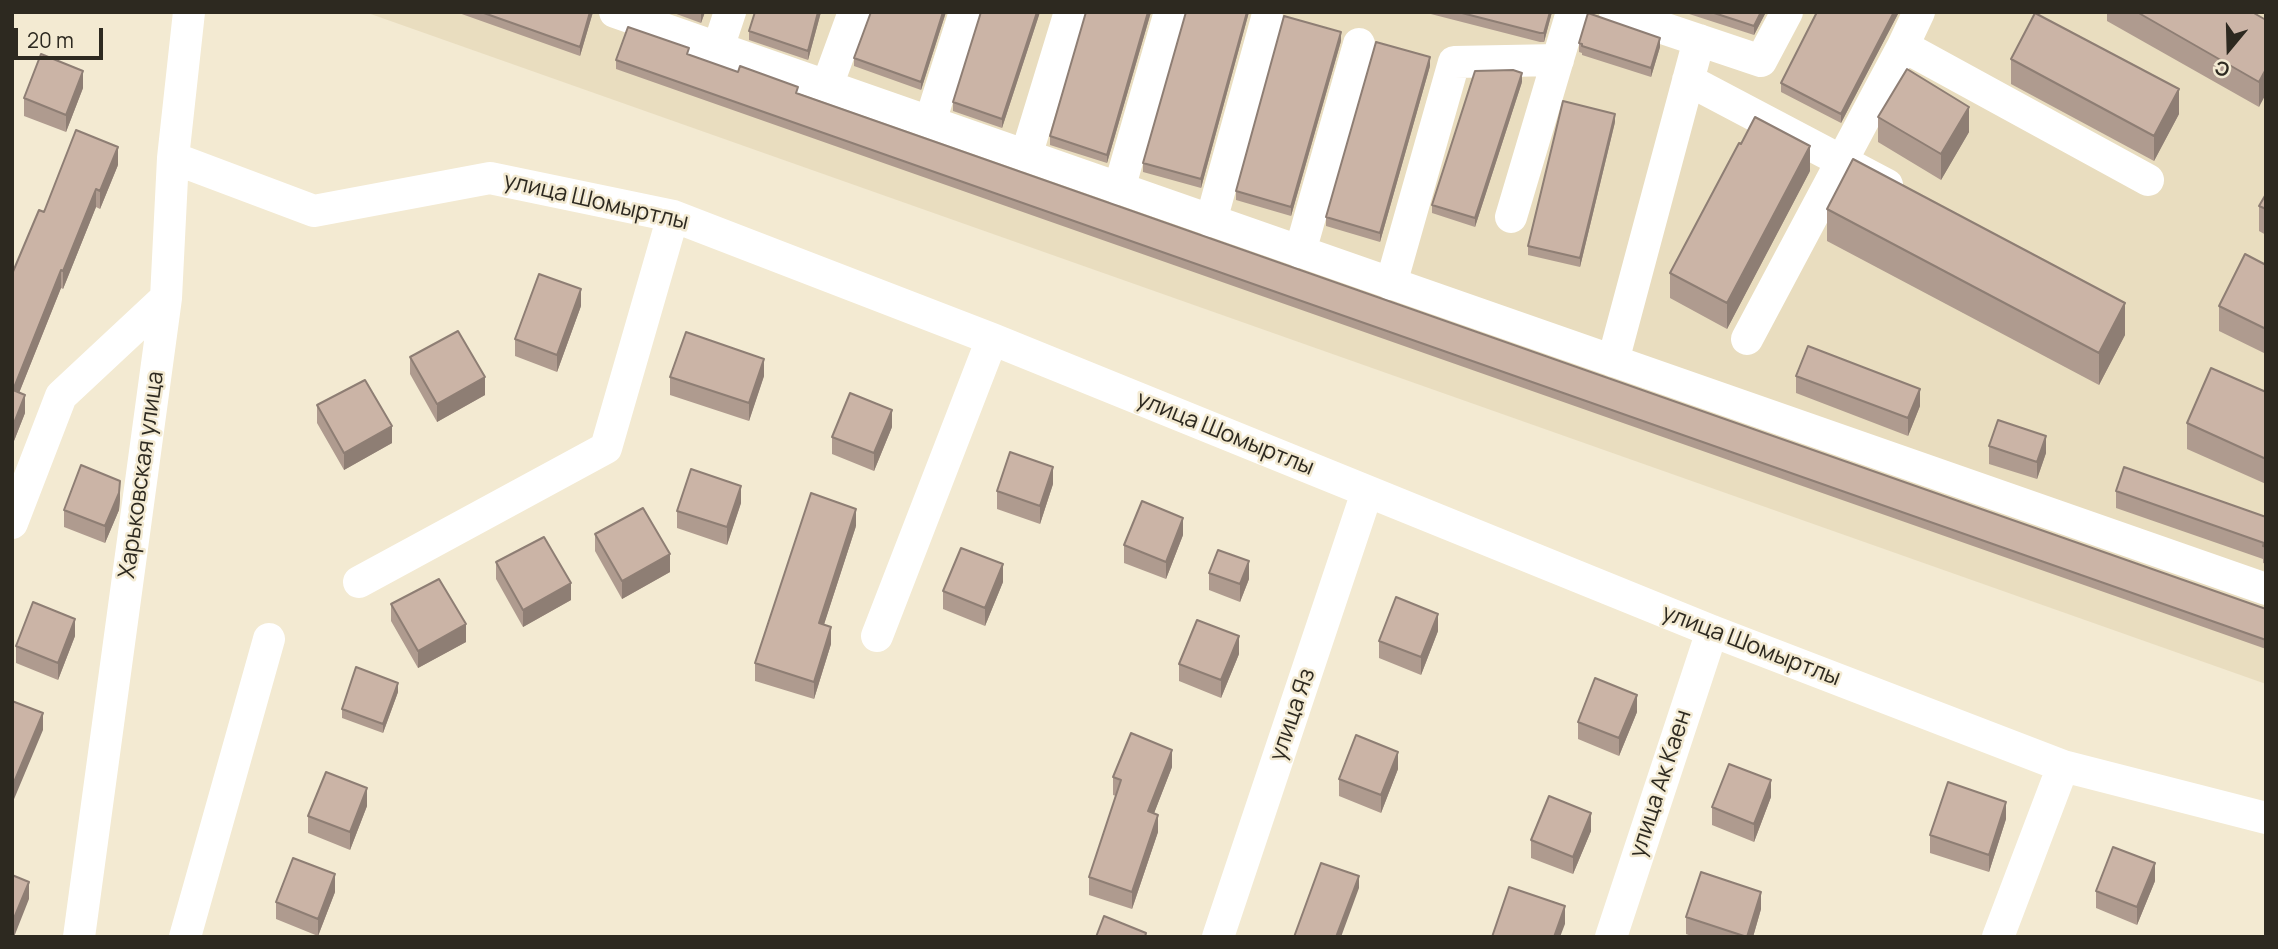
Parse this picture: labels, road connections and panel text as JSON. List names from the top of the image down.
{
  "streets": {
    "street": [
      "улица Шомыртлы",
      "Харьковская улица",
      "улица Яз",
      "улица Ак Каен"
    ]
  },
  "crossings": [
    ["улица Шомыртлы", "Харьковская улица"],
    ["улица Шомыртлы", "улица Яз"],
    ["улица Шомыртлы", "улица Ак Каен"]
  ],
  "scale_bar": "20 m",
  "north": "bottom"
}
